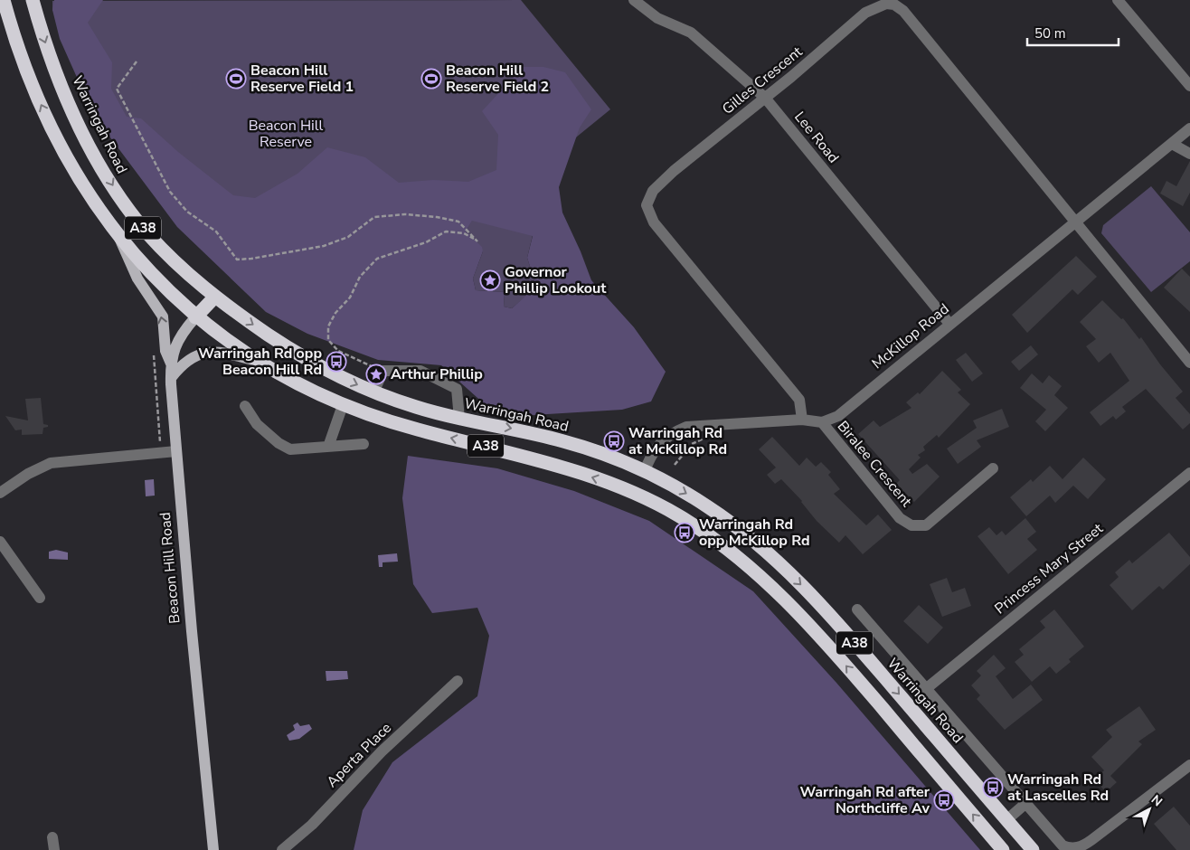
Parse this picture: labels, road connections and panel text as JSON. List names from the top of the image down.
{
  "streets": {
    "highway": ["Warringah Road", "A38", "Beacon Hill Road"],
    "street": [
      "Gilles Crescent",
      "Lee Road",
      "McKillop Road",
      "Biralee Crescent",
      "Princess Mary Street",
      "Aperta Place"
    ]
  },
  "crossings": [
    ["Gilles Crescent", "Lee Road"],
    ["Gilles Crescent", "McKillop Road"],
    ["Warringah Road", "Beacon Hill Road"],
    ["Warringah Road", "Princess Mary Street"],
    ["Lee Road", "McKillop Road"],
    ["A38", "Beacon Hill Road"],
    ["McKillop Road", "Biralee Crescent"]
  ],
  "parks": ["Beacon Hill Reserve"],
  "places": {
    "sports": ["Beacon Hill Reserve Field 1", "Beacon Hill Reserve Field 2"],
    "place": ["Governor Phillip Lookout", "Arthur Phillip"],
    "bus stop": [
      "Warringah Rd opp Beacon Hill Rd",
      "Warringah Rd at McKillop Rd",
      "Warringah Rd opp McKillop Rd",
      "Warringah Rd at Lascelles Rd",
      "Warringah Rd after Northcliffe Av"
    ]
  },
  "scale_bar": "50 m",
  "north": "top right"
}
